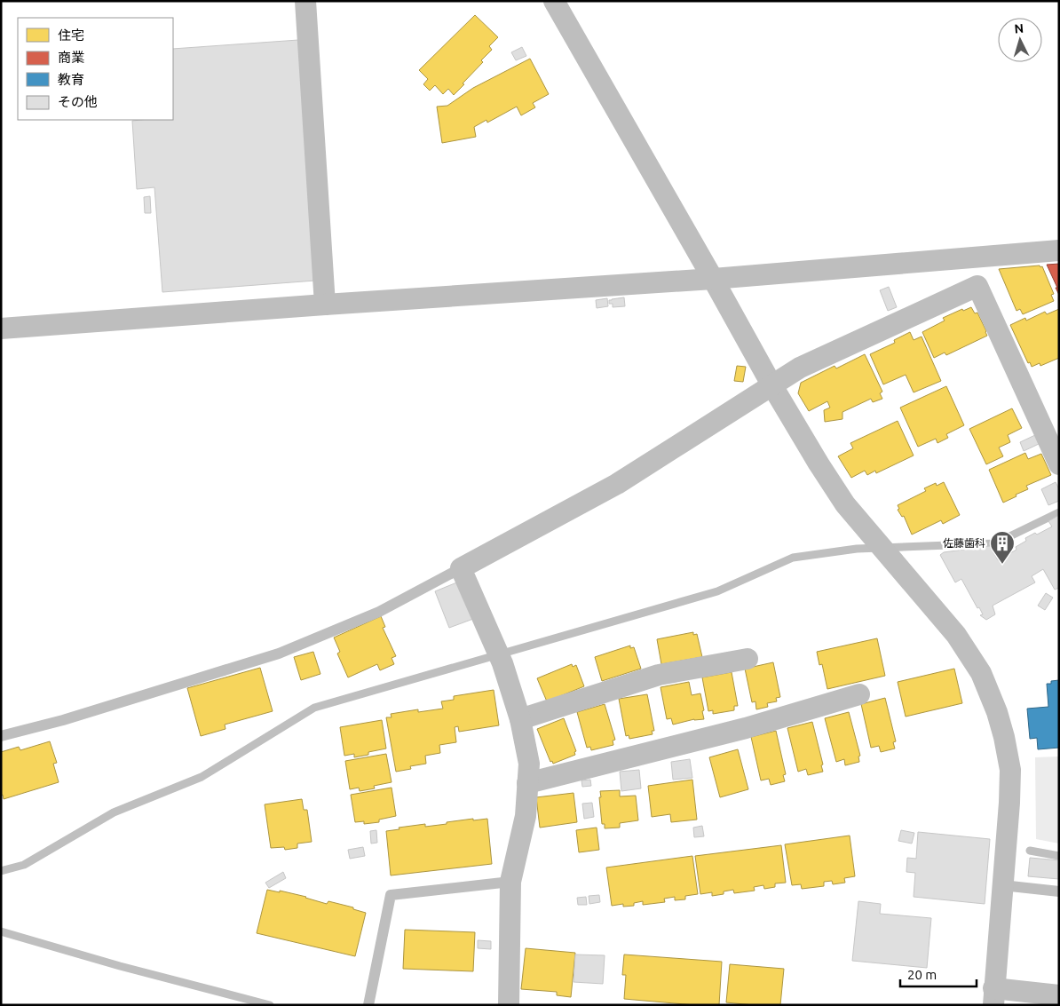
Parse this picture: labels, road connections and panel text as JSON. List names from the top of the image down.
{
  "places": {
    "building": ["佐藤歯科"]
  },
  "legend": [
    "住宅",
    "商業",
    "教育",
    "その他"
  ],
  "scale_bar": "20 m",
  "north": "top"
}
